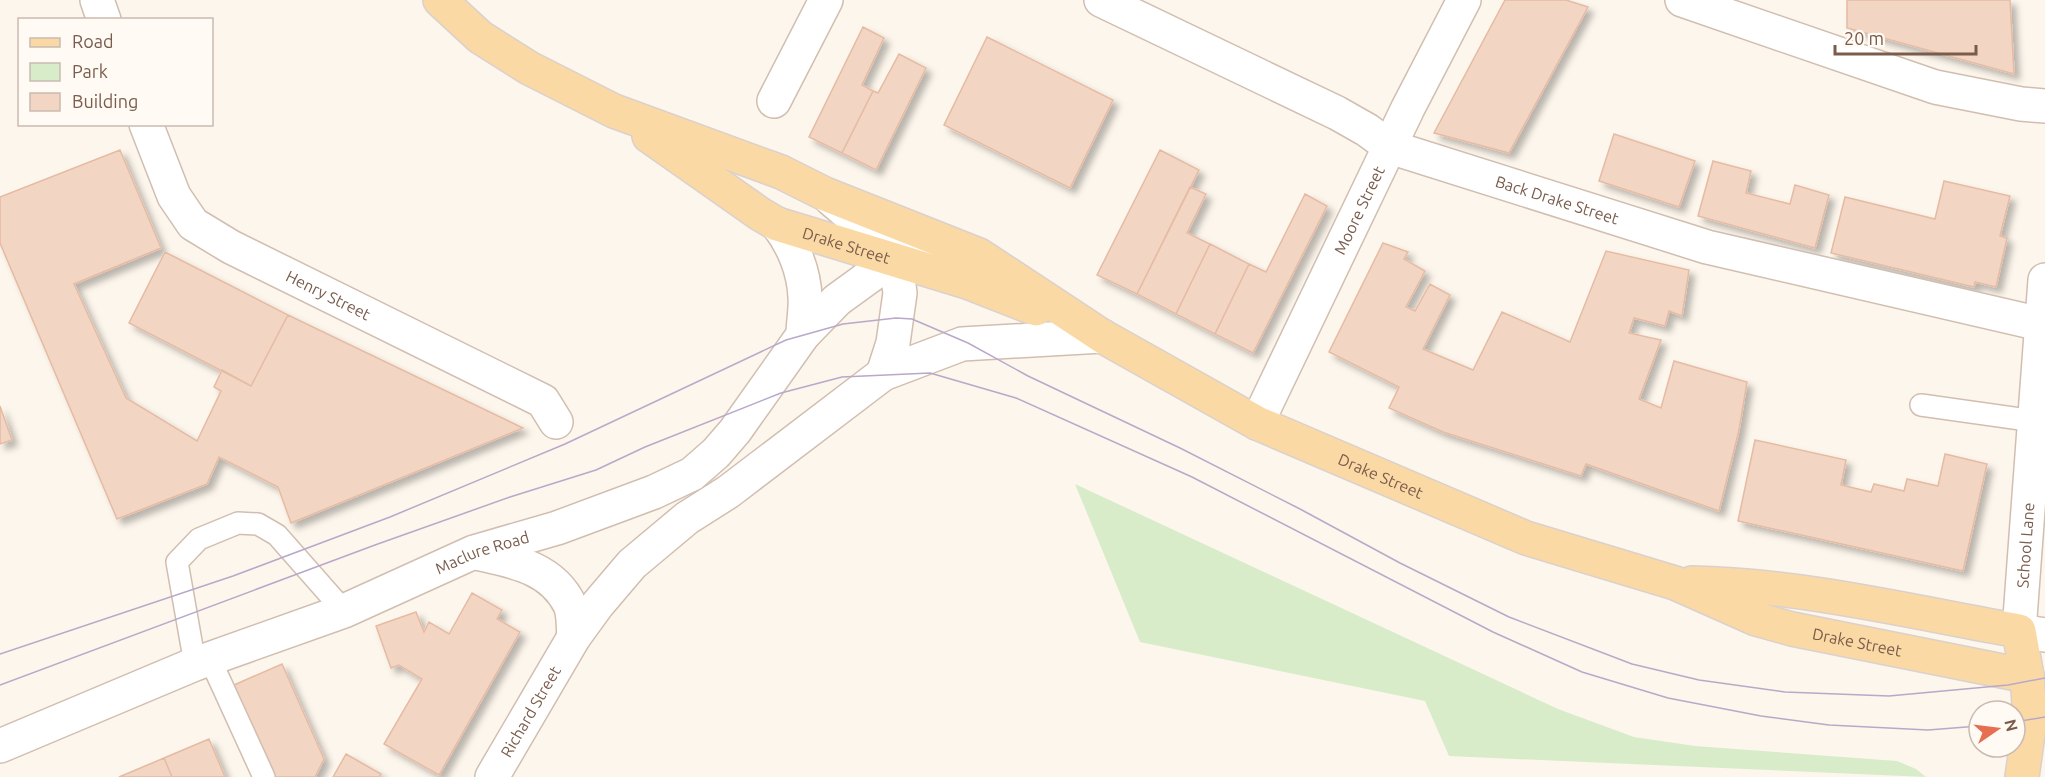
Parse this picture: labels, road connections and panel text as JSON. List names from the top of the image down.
{
  "streets": {
    "main road": ["Drake Street"],
    "street": [
      "Back Drake Street",
      "Moore Street",
      "Henry Street",
      "School Lane",
      "Maclure Road",
      "Richard Street"
    ]
  },
  "crossings": [
    ["Back Drake Street", "Moore Street"],
    ["Back Drake Street", "School Lane"],
    ["Moore Street", "Drake Street"],
    ["Drake Street", "School Lane"],
    ["Drake Street", "Maclure Road"],
    ["Drake Street", "Richard Street"]
  ],
  "legend": ["Road", "Park", "Building"],
  "scale_bar": "20 m",
  "north": "right"
}
